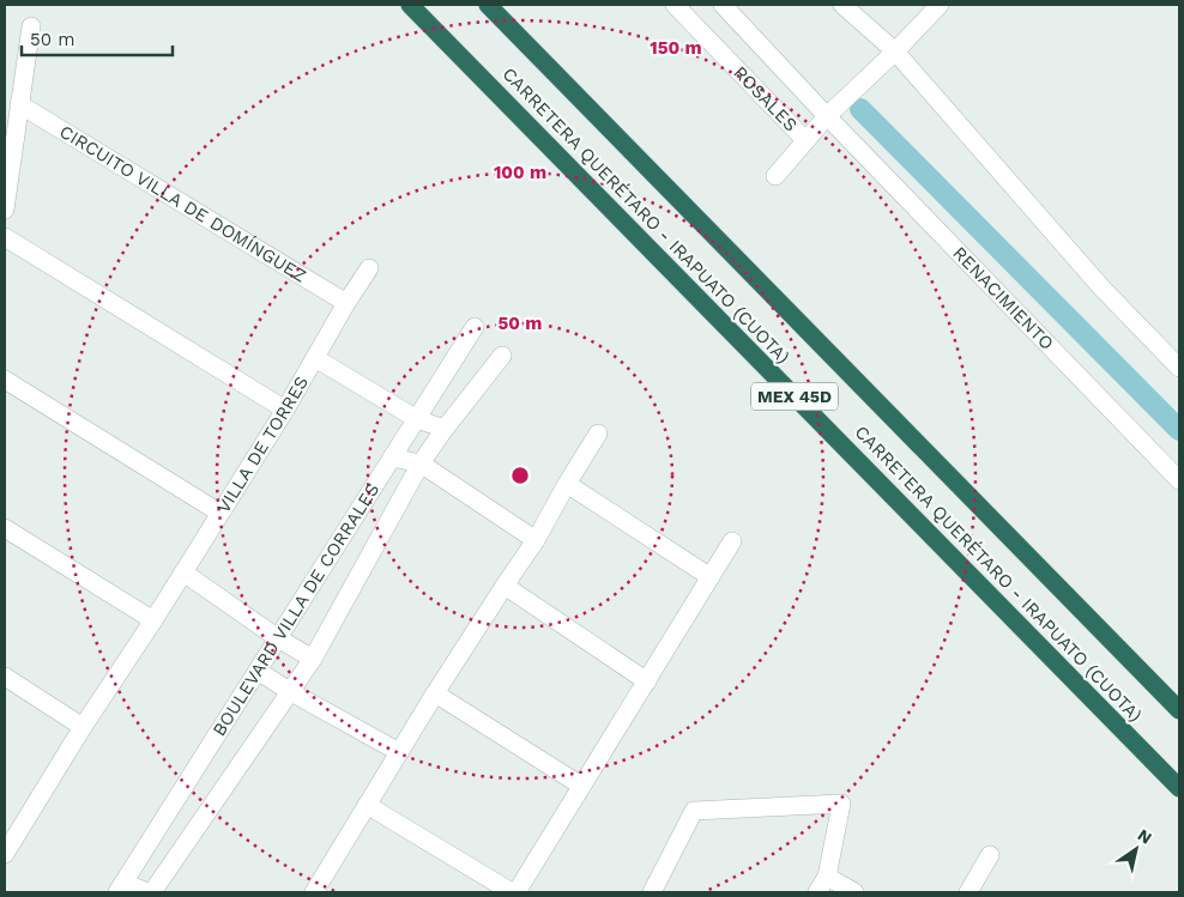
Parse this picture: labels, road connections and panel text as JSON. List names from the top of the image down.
{
  "streets": {
    "highway": ["CARRETERA QUERÉTARO - IRAPUATO (CUOTA)", "MEX 45D"],
    "street": [
      "ROSALES",
      "CIRCUITO VILLA DE DOMÍNGUEZ",
      "RENACIMIENTO",
      "VILLA DE TORRES",
      "BOULEVARD VILLA DE CORRALES"
    ]
  },
  "crossings": [
    ["CIRCUITO VILLA DE DOMÍNGUEZ", "VILLA DE TORRES"]
  ],
  "scale_bar": "50 m",
  "north": "top right",
  "rings": ["150 m", "100 m", "50 m"]
}
